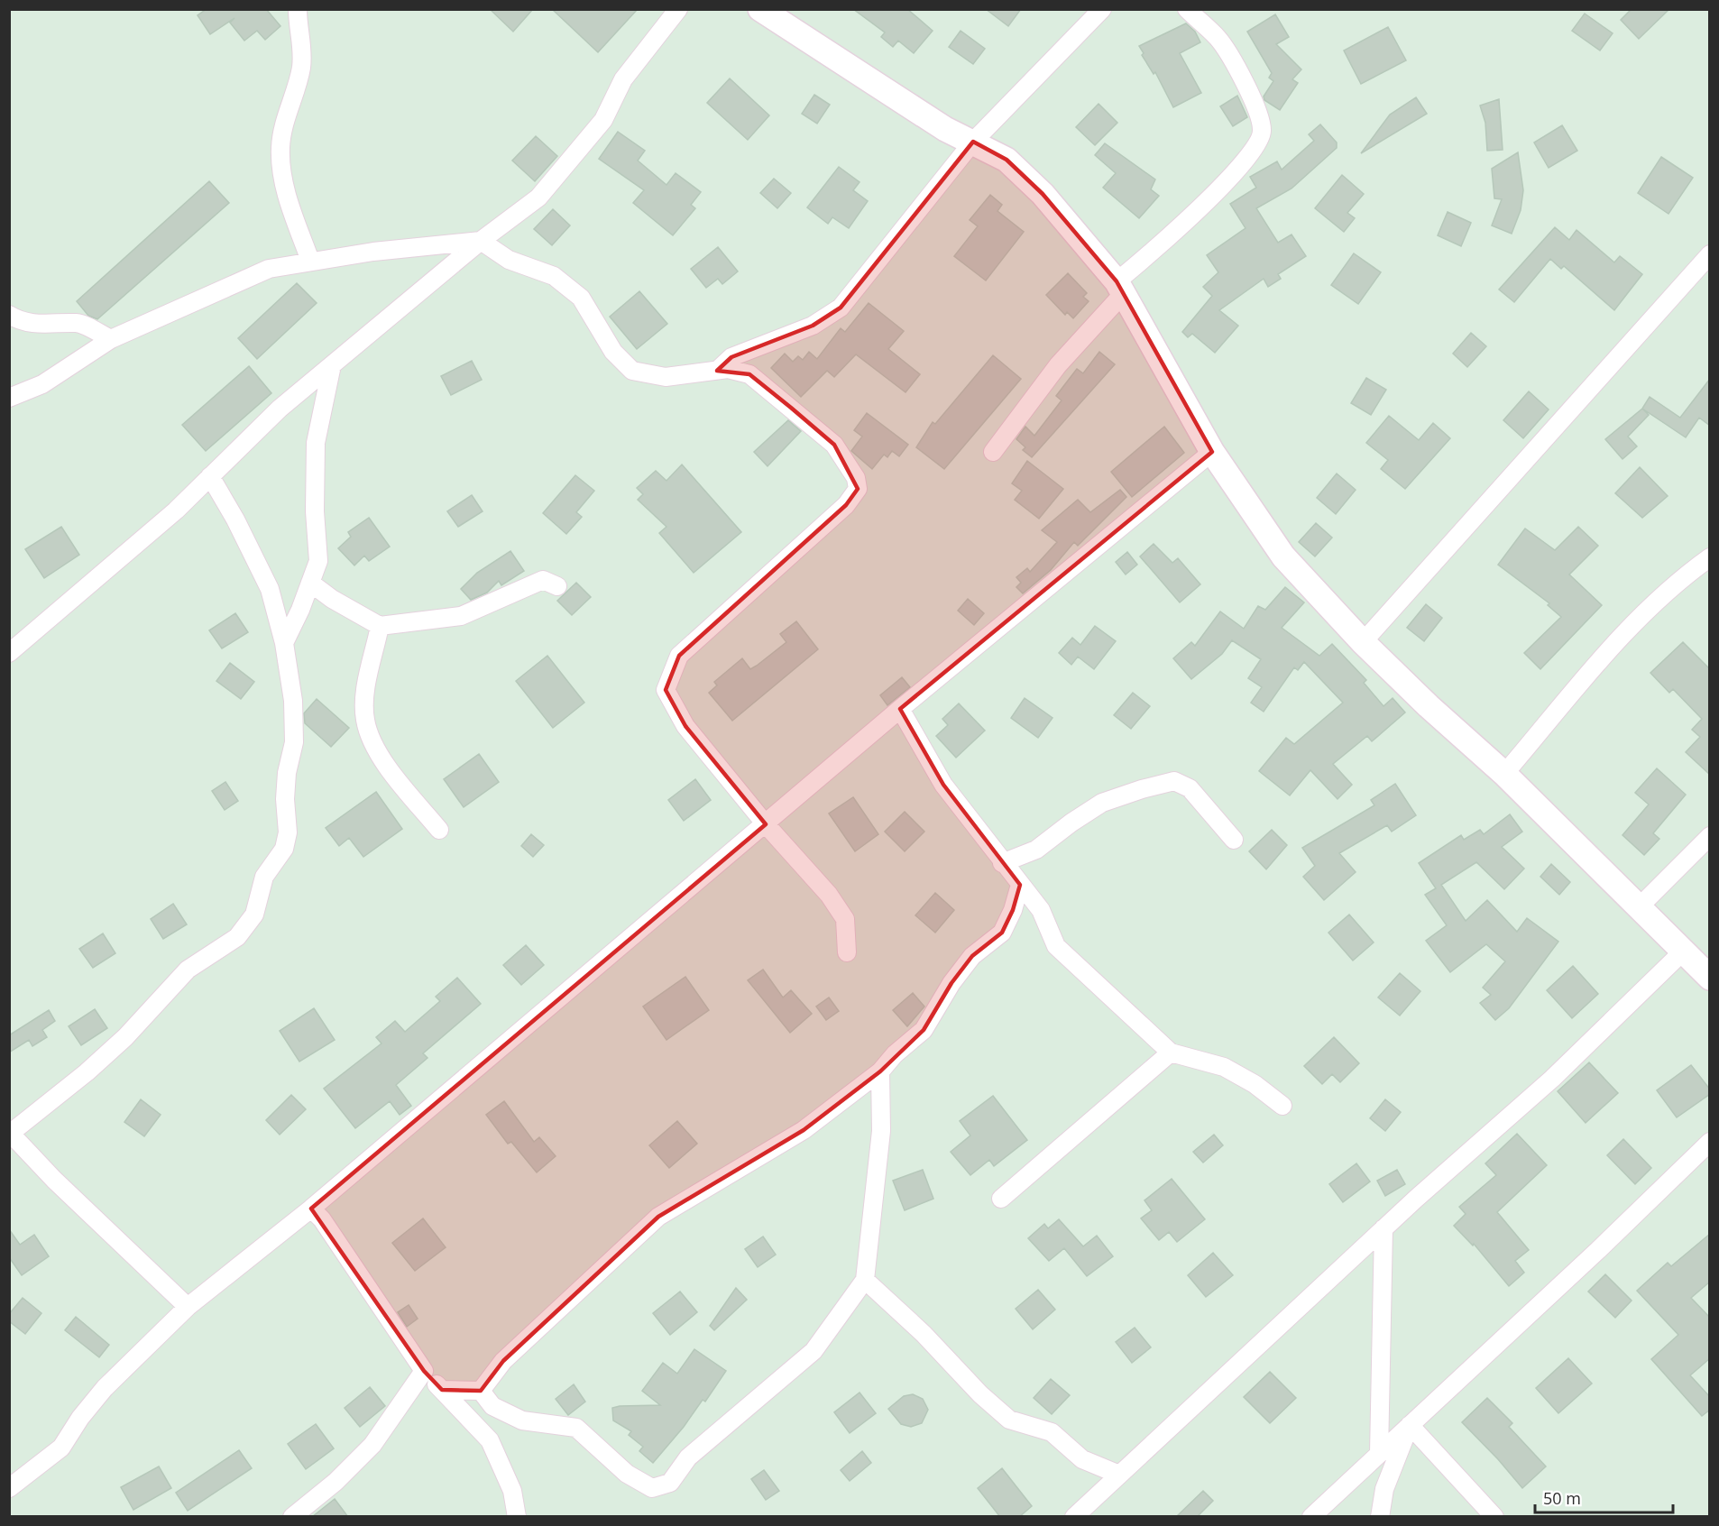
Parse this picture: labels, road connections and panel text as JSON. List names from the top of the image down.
{
  "scale_bar": "50 m"
}
